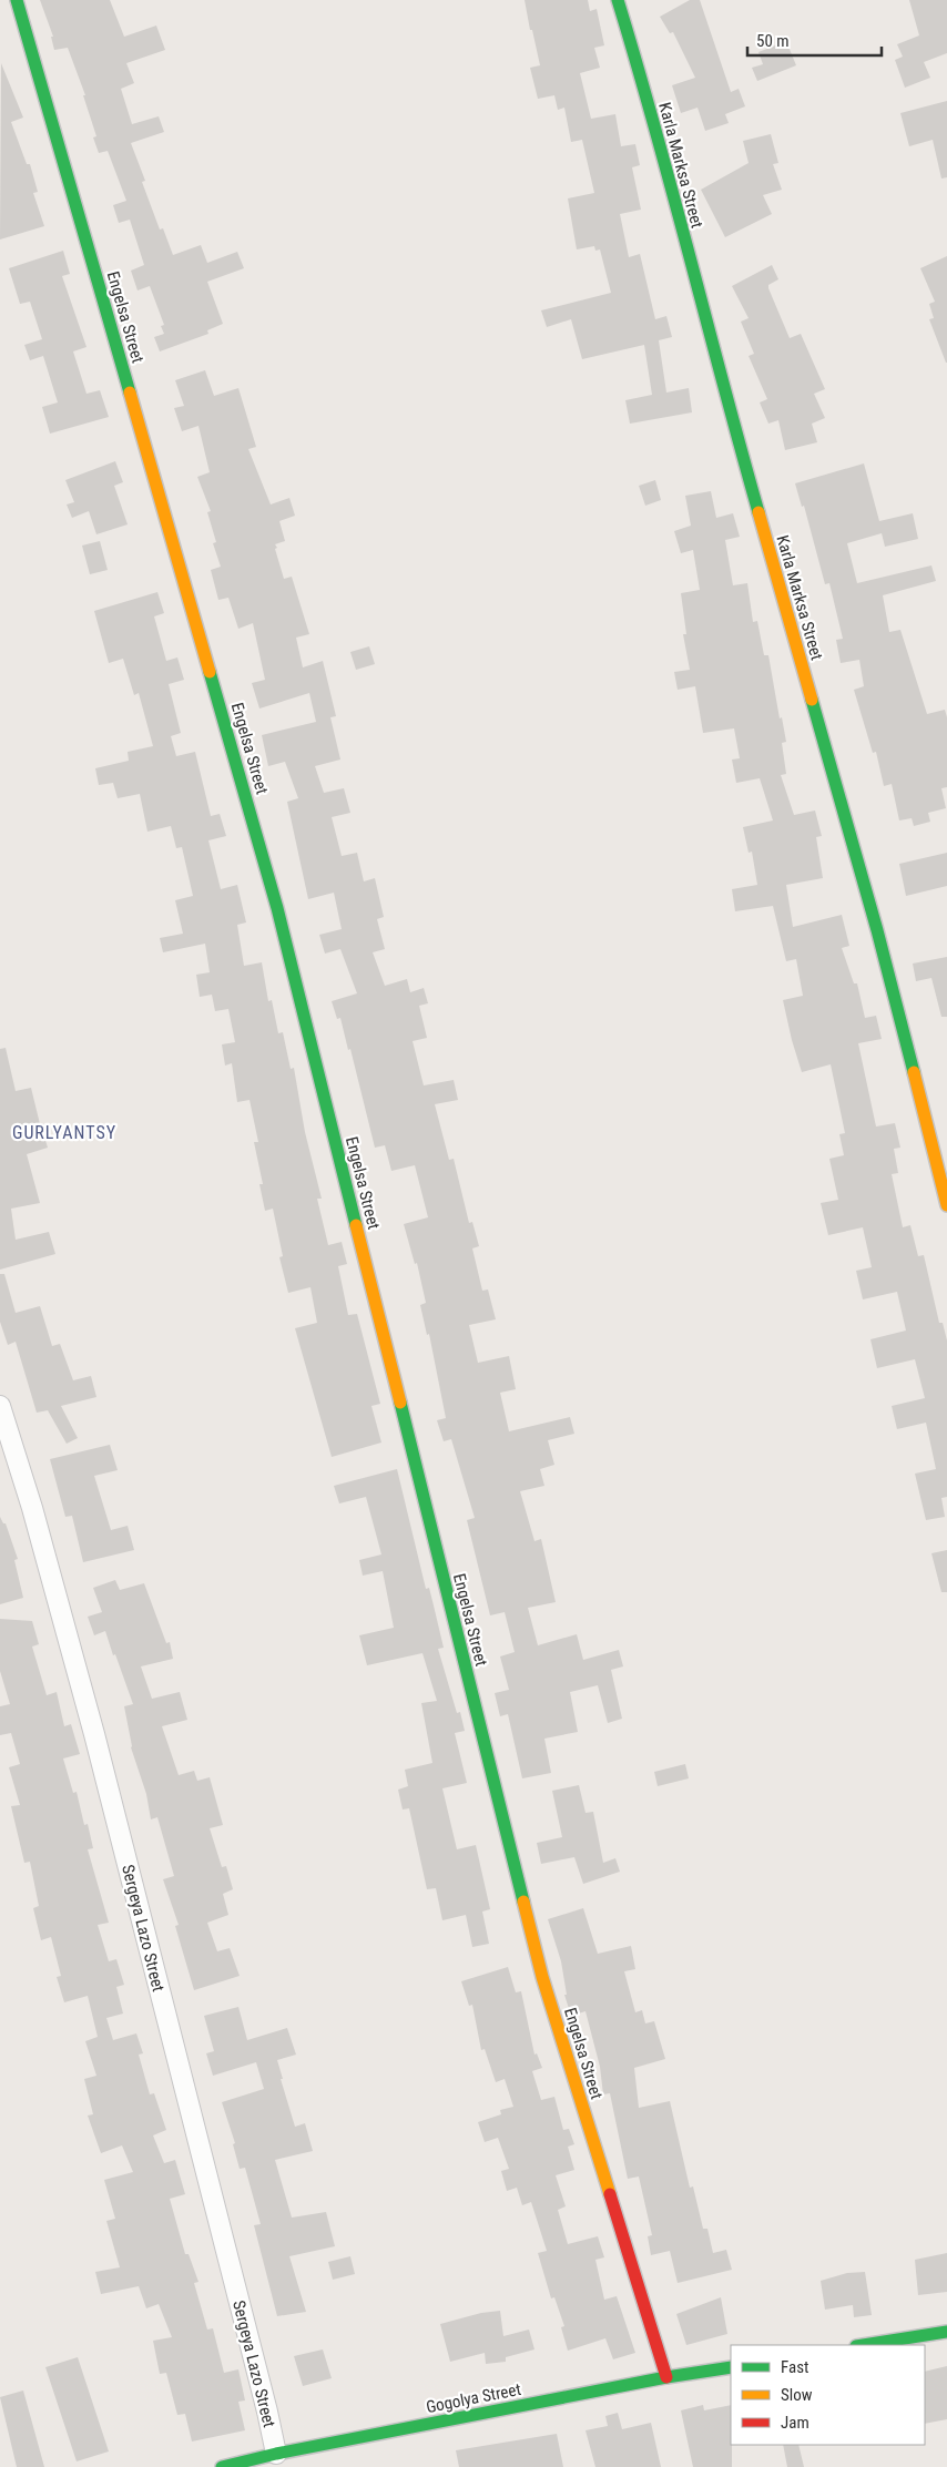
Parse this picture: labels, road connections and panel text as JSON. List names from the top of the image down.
{
  "streets": {
    "street": [
      "Karla Marksa Street",
      "Engelsa Street",
      "Sergeya Lazo Street",
      "Gogolya Street"
    ]
  },
  "crossings": [
    ["Engelsa Street", "Gogolya Street"],
    ["Sergeya Lazo Street", "Gogolya Street"]
  ],
  "districts": ["GURLYANTSY"],
  "legend": ["Fast", "Slow", "Jam"],
  "scale_bar": "50 m"
}
